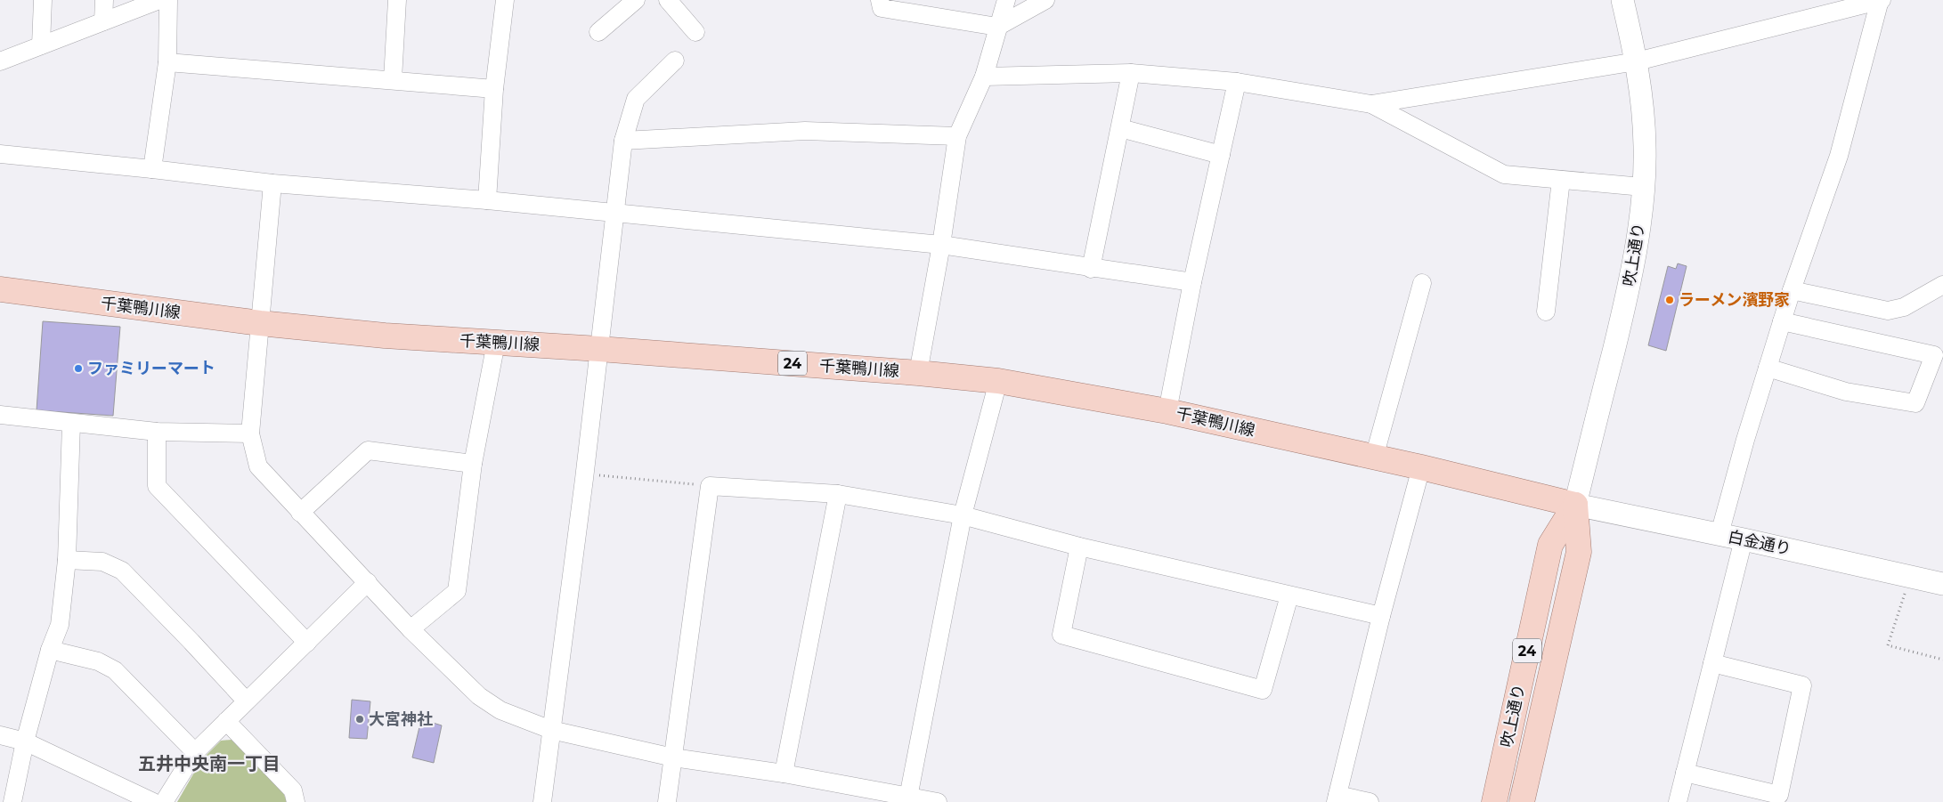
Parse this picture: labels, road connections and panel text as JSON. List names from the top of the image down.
{
  "streets": {
    "main road": ["吹上通り", "千葉鴨川線", "24"],
    "street": ["白金通り"]
  },
  "crossings": [
    ["吹上通り", "千葉鴨川線"],
    ["吹上通り", "白金通り"],
    ["千葉鴨川線", "白金通り"]
  ],
  "districts": ["五井中央南一丁目"],
  "places": ["ラーメン濱野家", "ファミリーマート", "大宮神社"]
}
